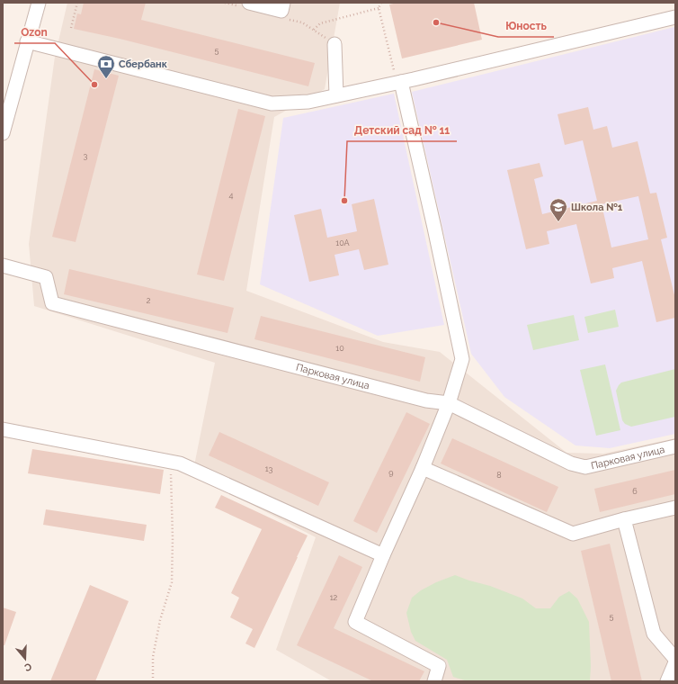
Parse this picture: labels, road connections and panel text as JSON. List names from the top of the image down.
{
  "streets": {
    "street": ["Парковая улица"]
  },
  "places": {
    "other": ["Юность", "Ozon", "Детский сад № 11"],
    "bank": ["Сбербанк"],
    "school or university": ["Школа №1"]
  },
  "house_numbers": [
    "5",
    "3",
    "4",
    "10А",
    "2",
    "10",
    "13",
    "9",
    "8",
    "6",
    "12",
    "5"
  ],
  "north": "bottom"
}
